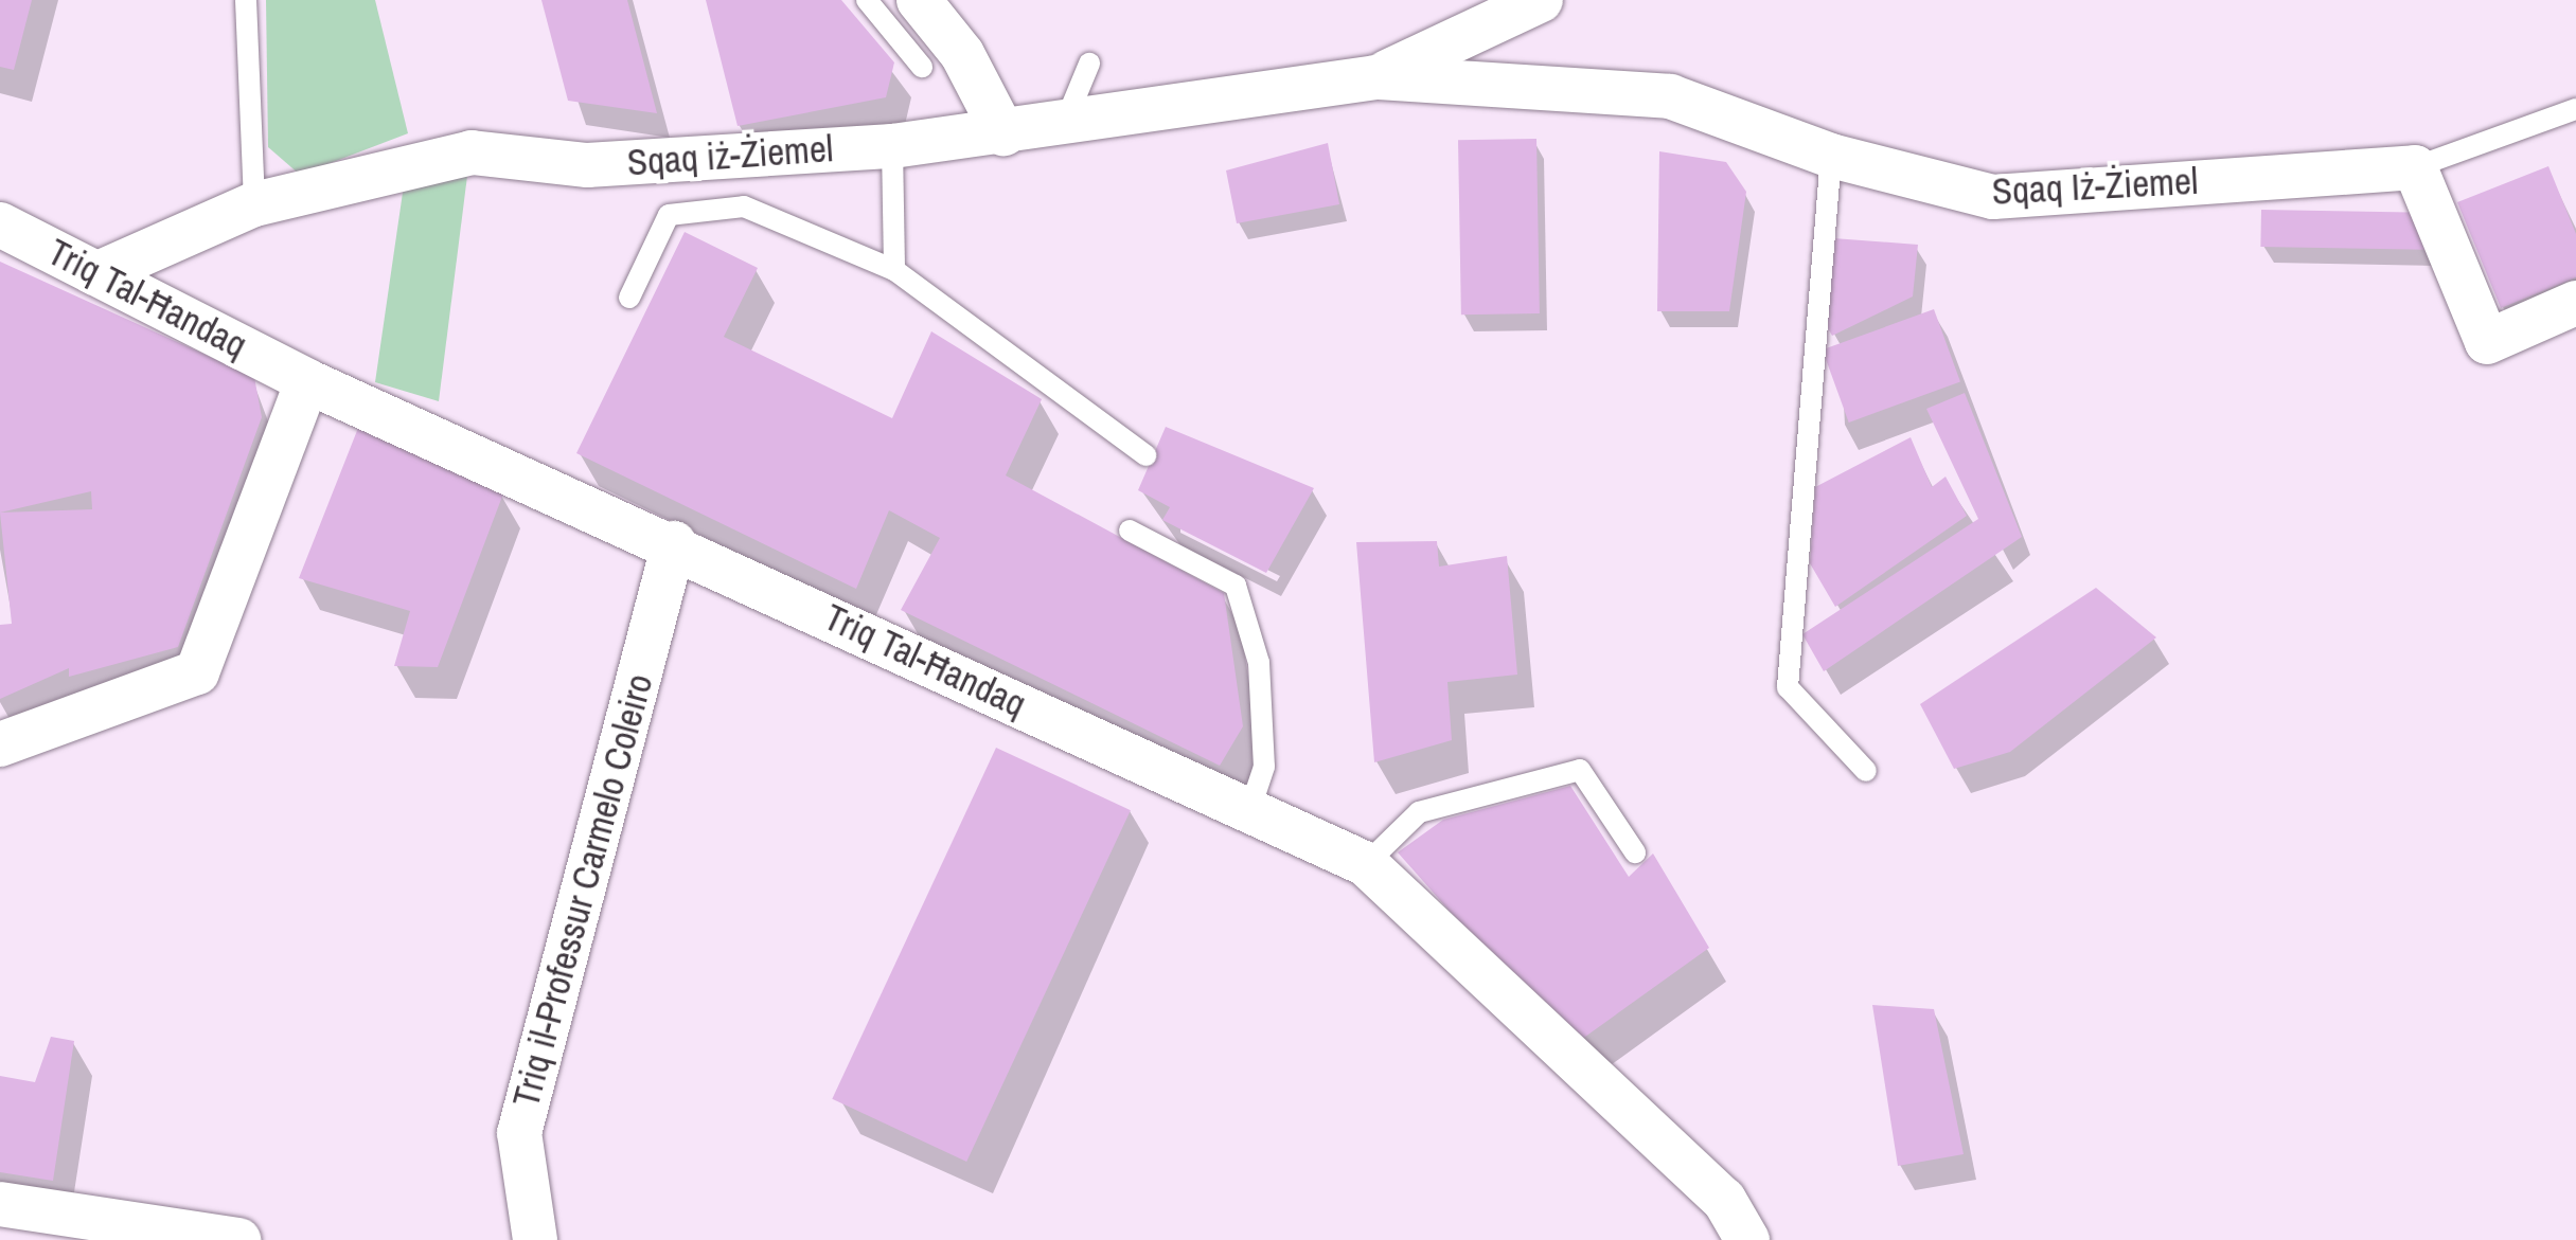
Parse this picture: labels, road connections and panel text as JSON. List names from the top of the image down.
{
  "streets": {
    "street": [
      "Sqaq iż-Żiemel",
      "Sqaq Iż-Żiemel",
      "Triq Tal-Ħandaq",
      "Triq il-Professur Carmelo Coleiro"
    ]
  },
  "crossings": [
    ["Sqaq iż-Żiemel", "Sqaq Iż-Żiemel"],
    ["Sqaq iż-Żiemel", "Triq Tal-Ħandaq"],
    ["Triq Tal-Ħandaq", "Triq il-Professur Carmelo Coleiro"]
  ]
}
